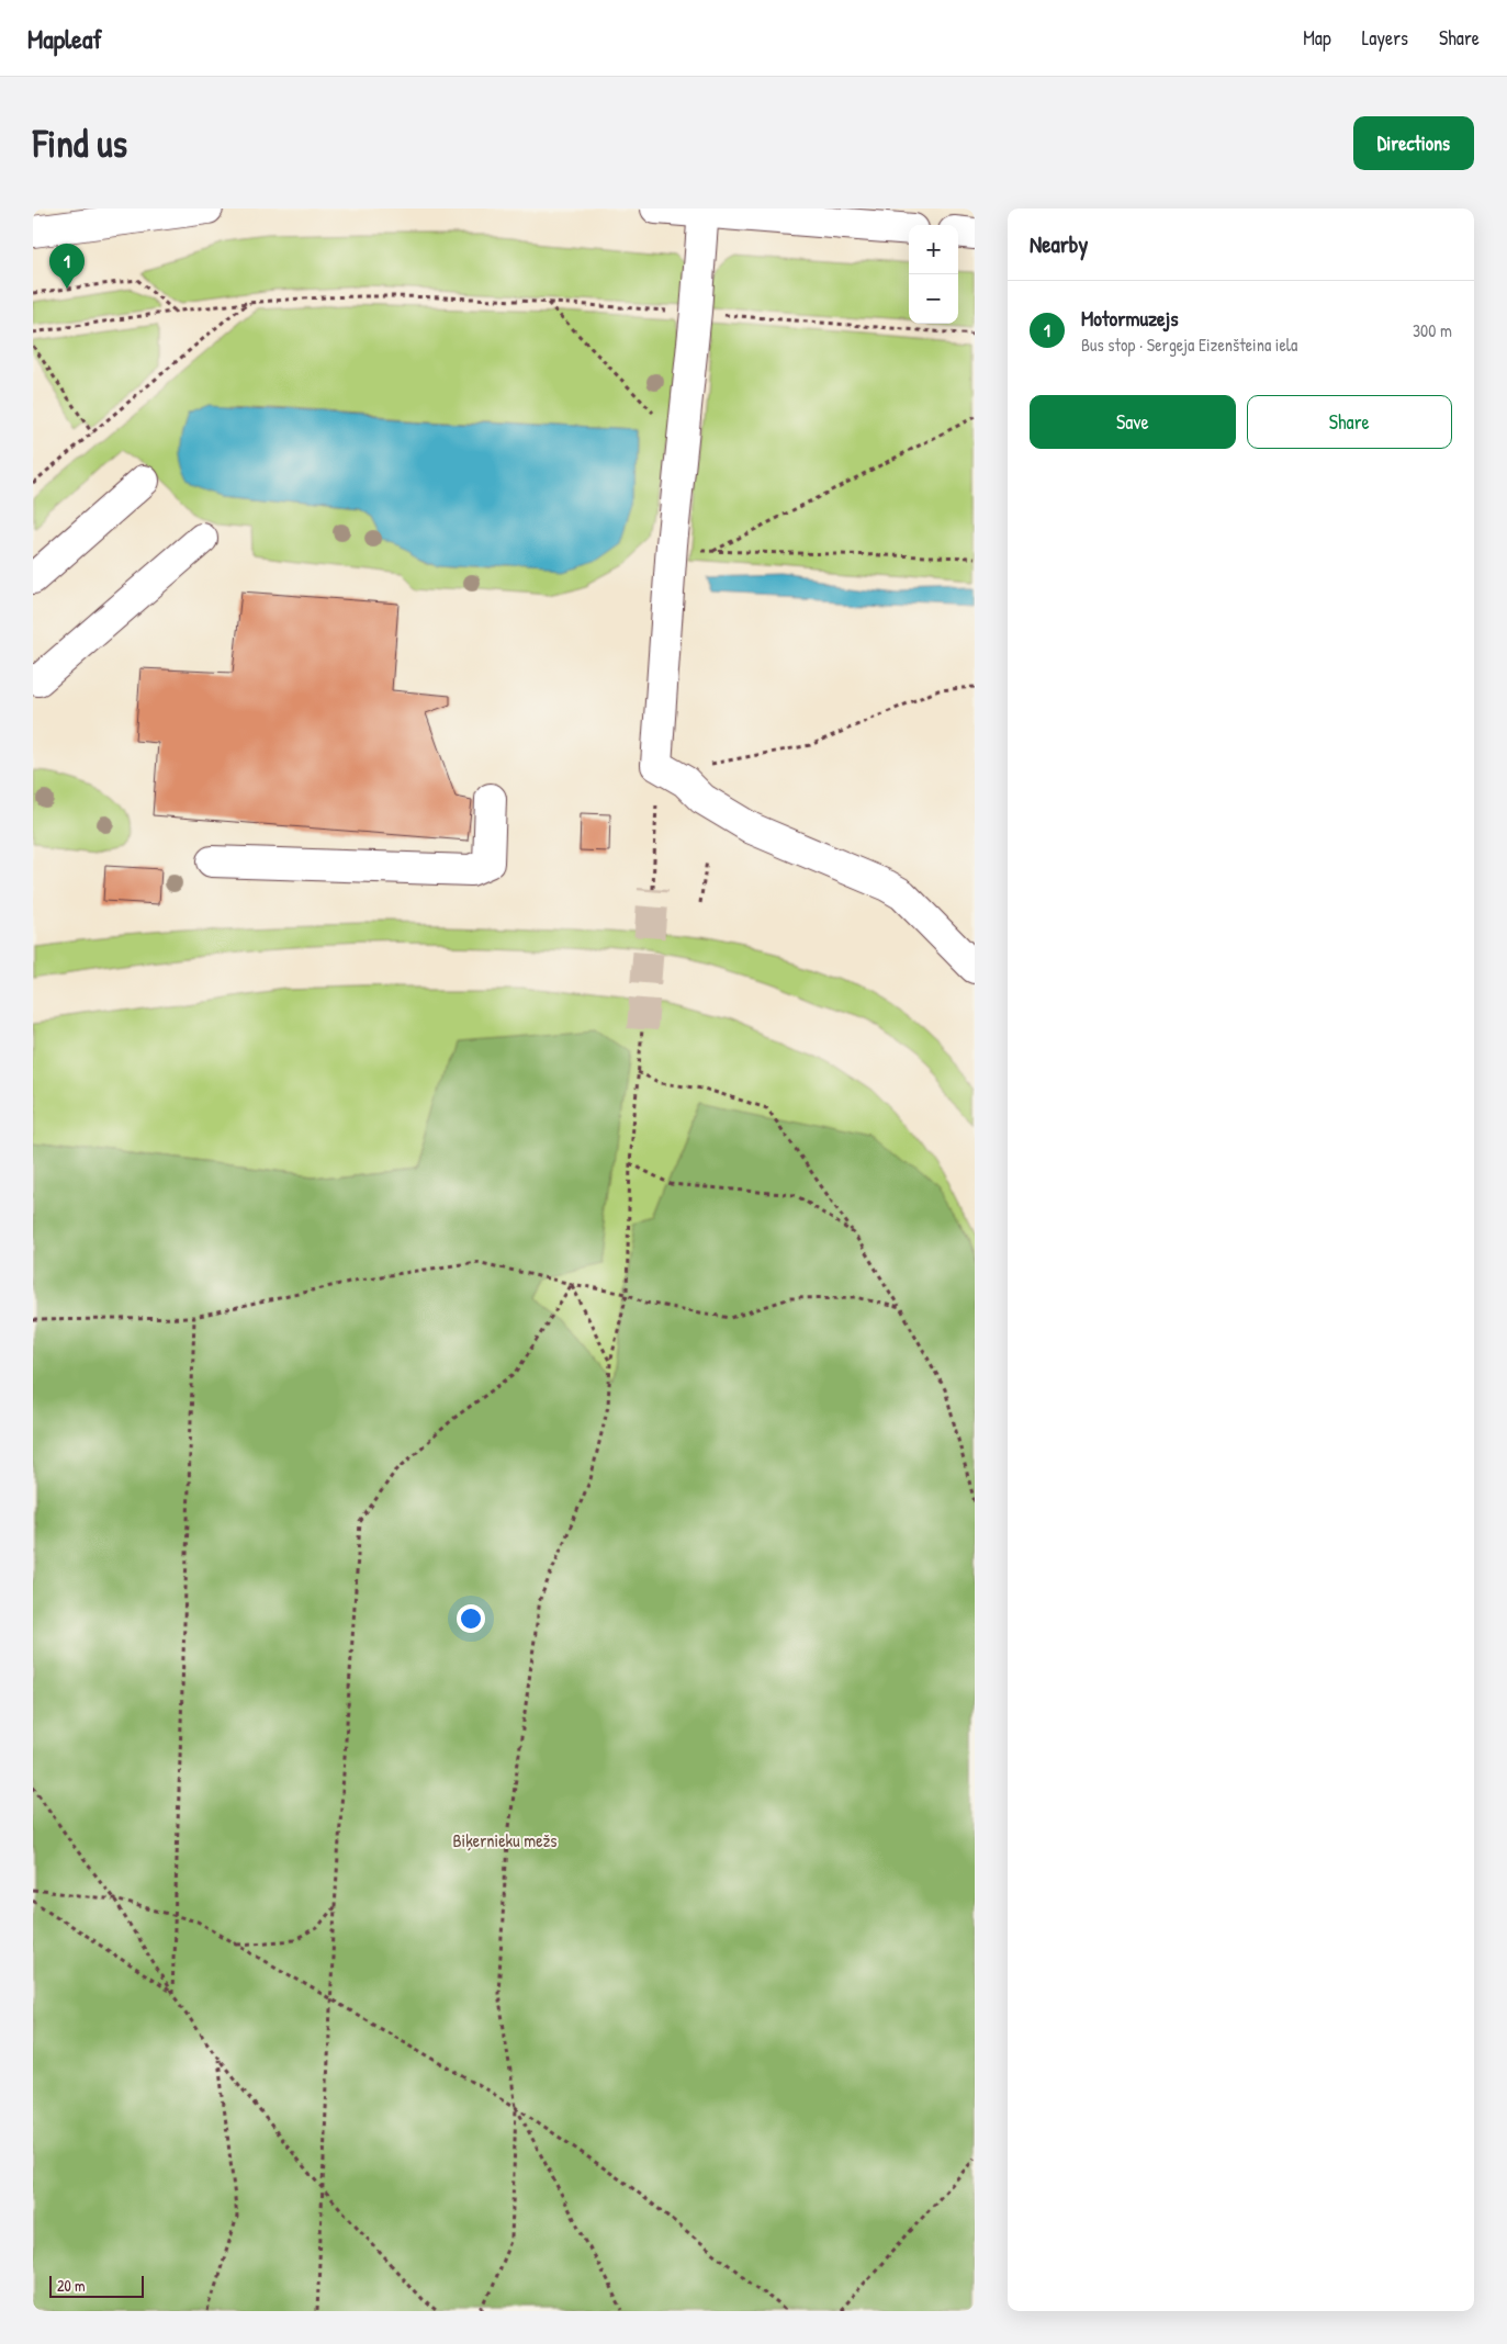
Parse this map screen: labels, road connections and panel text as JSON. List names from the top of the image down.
{
  "parks": ["Biķernieku mežs"],
  "scale_bar": "20 m",
  "page": {
    "header": "Mapleaf",
    "nav": ["Map", "Layers", "Share"],
    "buttons": [
      "Directions",
      ["Save", "Share"]
    ],
    "title": "Find us",
    "heading": "Nearby",
    "map_buttons": ["+", "−"],
    "pins": "1",
    "list": [
      {
        "mark": "1",
        "name": "Motormuzejs",
        "note": "Bus stop · Sergeja Eizenšteina iela",
        "value": "300 m"
      }
    ],
    "scale": "20 m"
  }
}
